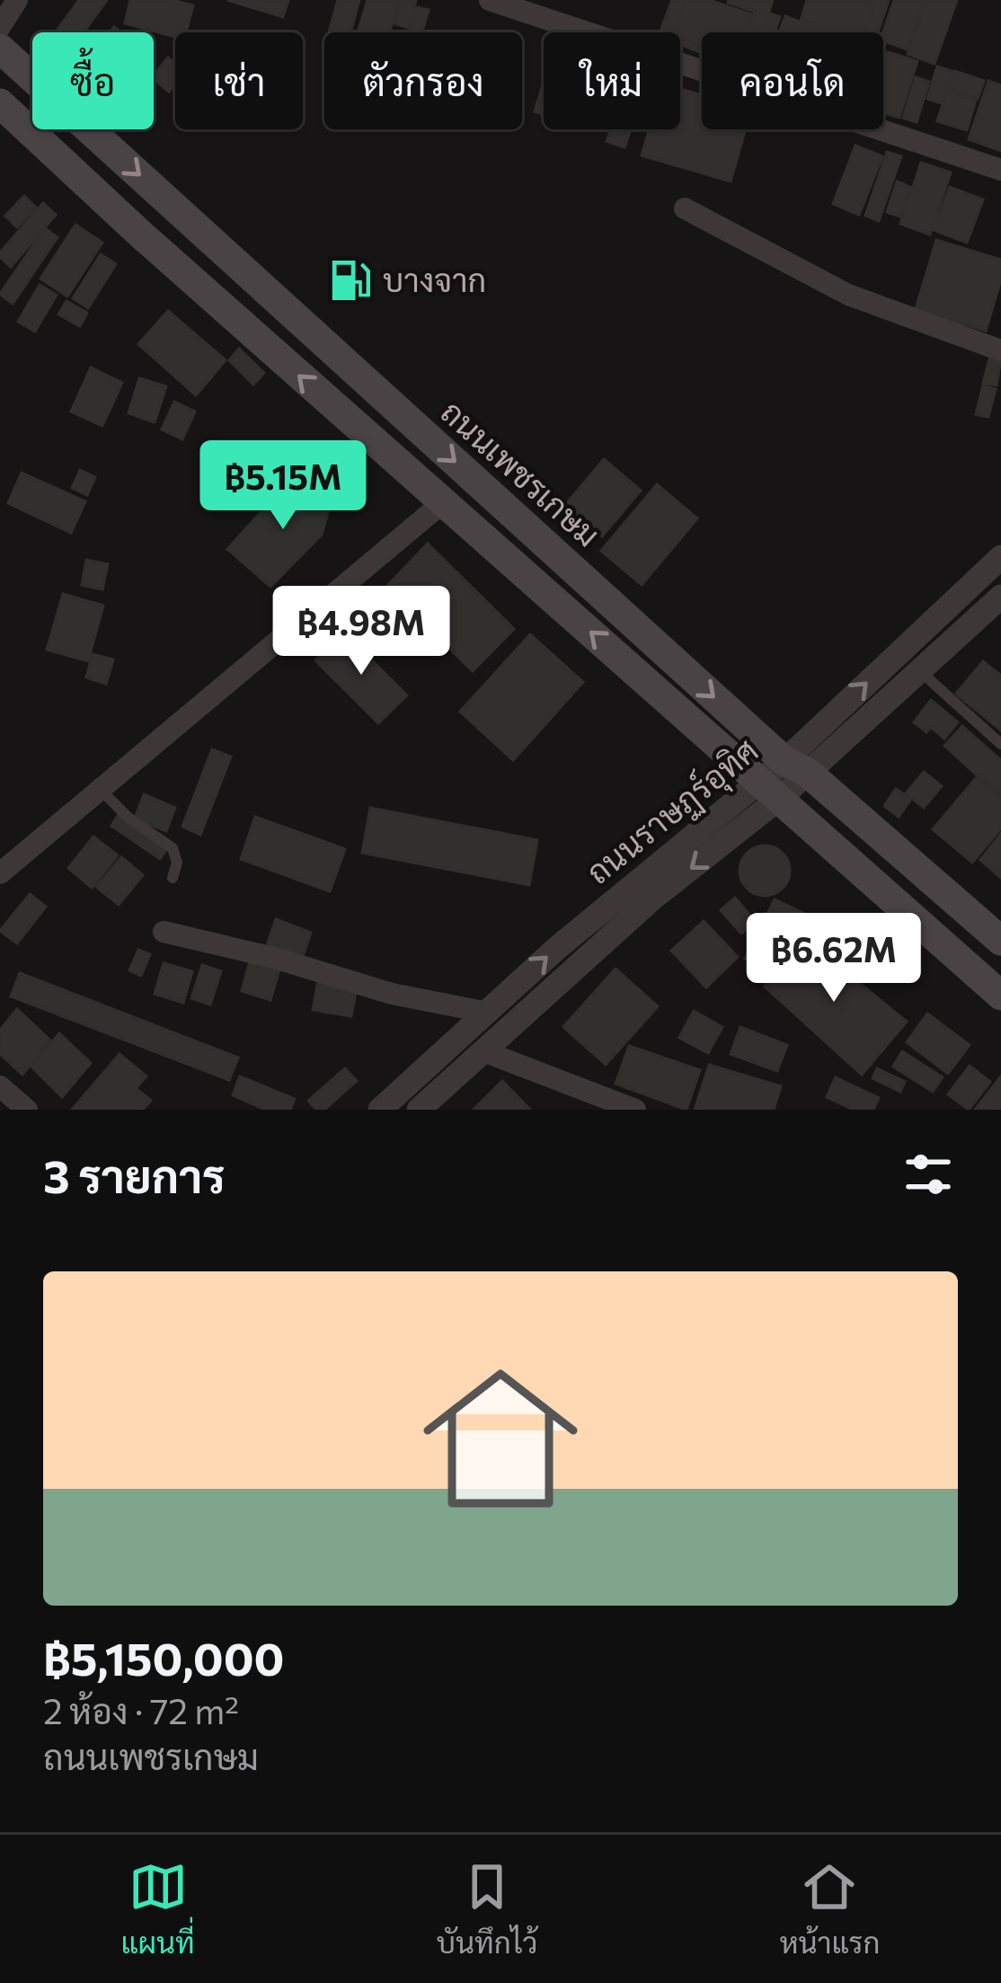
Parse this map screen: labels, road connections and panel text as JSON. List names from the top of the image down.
{
  "streets": {
    "main road": ["ถนนเพชรเกษม"],
    "street": ["ถนนราษฏร์อุทิศ"]
  },
  "crossings": [
    ["ถนนเพชรเกษม", "ถนนราษฏร์อุทิศ"]
  ],
  "places": {
    "fuel station": ["บางจาก"]
  },
  "page": {
    "chip": [
      "ซื้อ",
      "เช่า",
      "ตัวกรอง",
      "ใหม่",
      "คอนโด"
    ],
    "price": ["฿5.15M", "฿4.98M", "฿6.62M"],
    "heading": "3 รายการ",
    "list": [
      {
        "name": "฿5,150,000",
        "note": "2 ห้อง · 72 m² · ถนนเพชรเกษม"
      }
    ],
    "tabs": ["แผนที่", "บันทึกไว้", "หน้าแรก"]
  }
}
